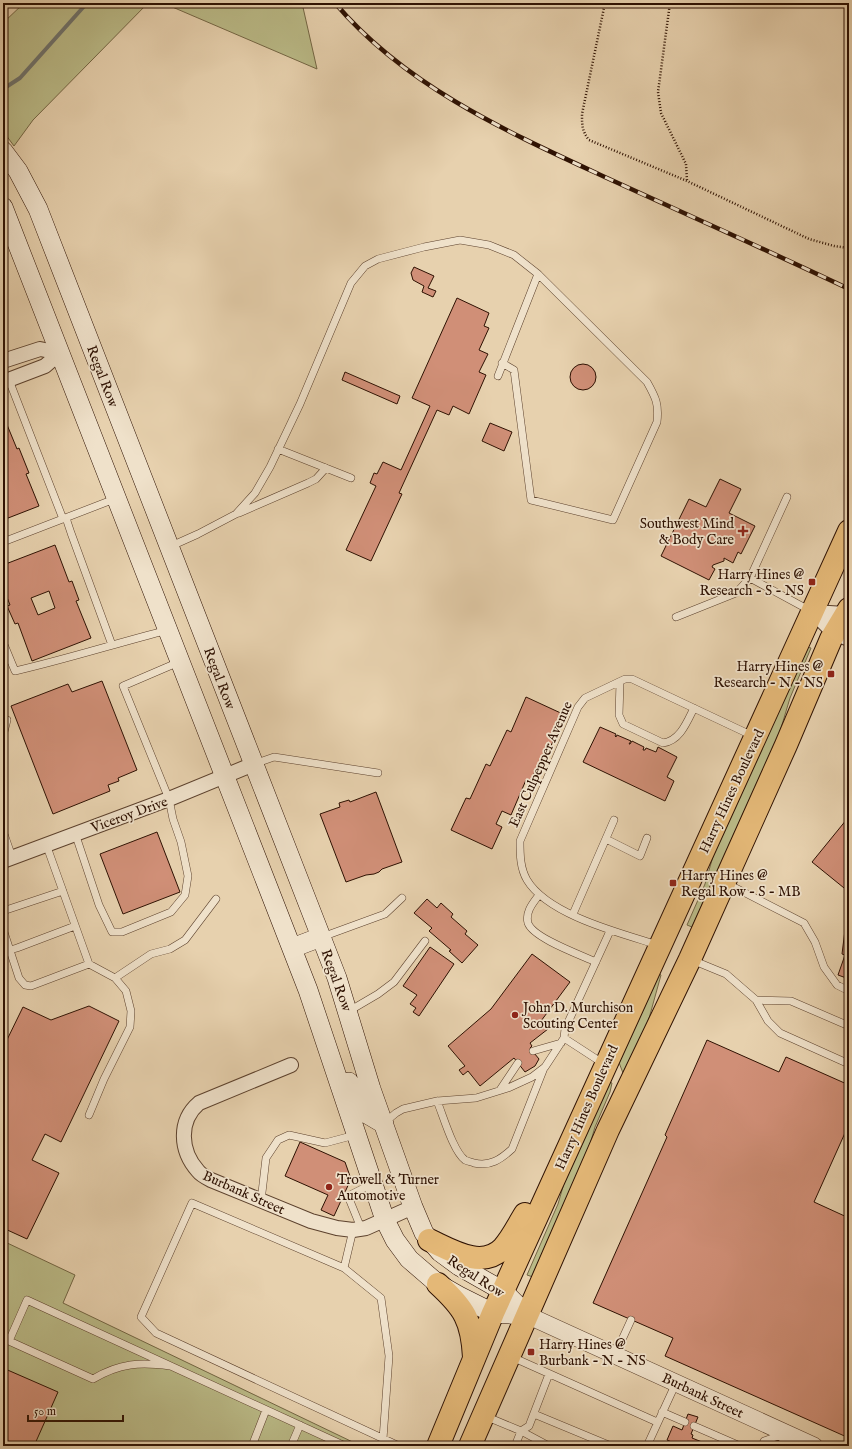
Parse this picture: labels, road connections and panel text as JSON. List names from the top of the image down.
{
  "streets": {
    "main road": ["Regal Row", "Harry Hines Boulevard"],
    "street": ["Viceroy Drive", "Burbank Street"],
    "lane": ["East Culpepper Avenue"]
  },
  "crossings": [
    ["Regal Row", "Harry Hines Boulevard"],
    ["Regal Row", "Viceroy Drive"],
    ["Regal Row", "Burbank Street"],
    ["East Culpepper Avenue", "Harry Hines Boulevard"],
    ["Harry Hines Boulevard", "Burbank Street"]
  ],
  "places": {
    "health": ["Southwest Mind & Body Care"],
    "transit": [
      "Harry Hines @ Research - S - NS",
      "Harry Hines @ Research - N - NS",
      "Harry Hines @ Regal Row - S - MB",
      "Harry Hines @ Burbank - N - NS"
    ],
    "other": ["John D. Murchison Scouting Center", "Trowell & Turner Automotive"]
  },
  "scale_bar": "50 m"
}
